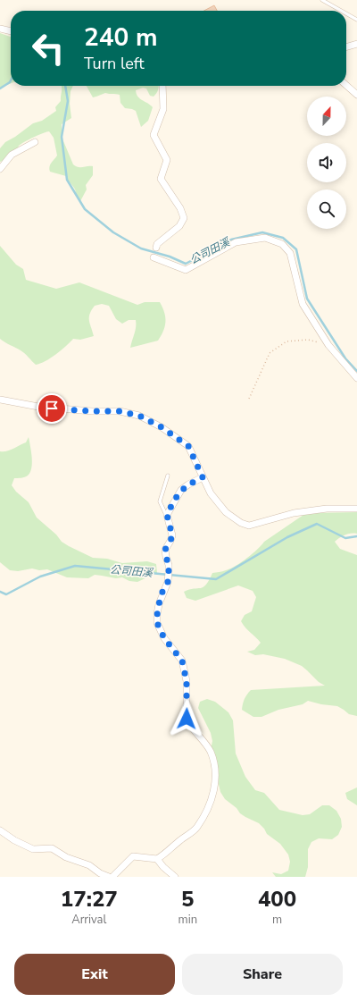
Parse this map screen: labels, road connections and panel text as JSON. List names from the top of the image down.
{
  "water": ["公司田溪"],
  "north": "top",
  "page": {
    "turn": ["240 m", "Turn left"],
    "eta": [
      "17:27",
      "Arrival",
      "5",
      "min",
      "400",
      "m"
    ],
    "buttons": ["Exit", "Share"]
  }
}
